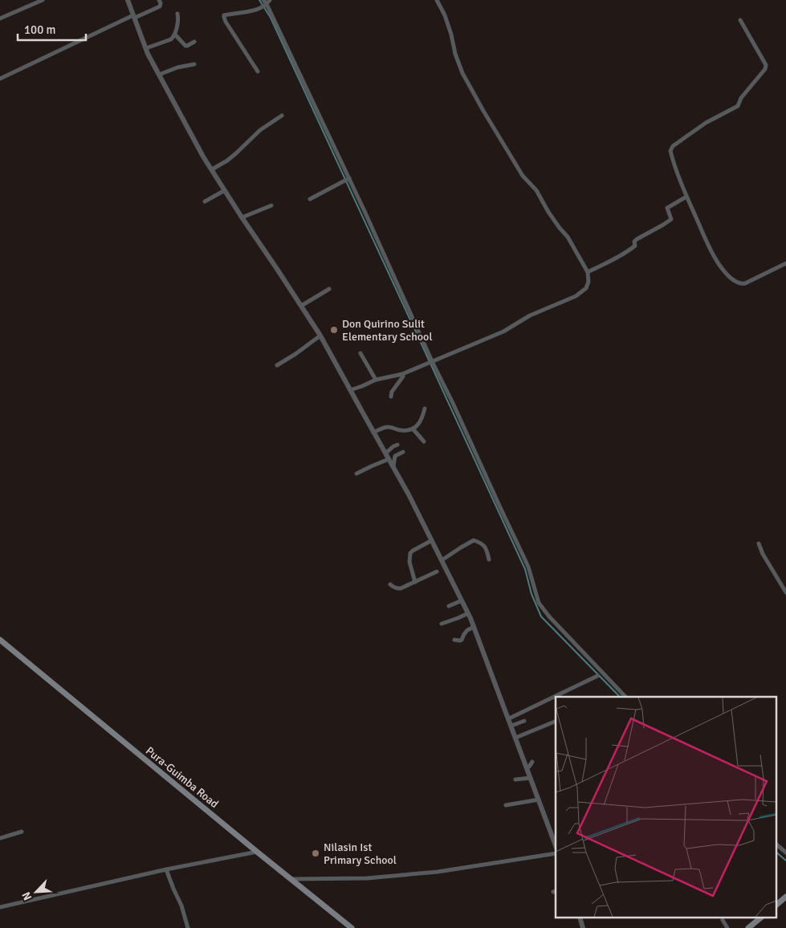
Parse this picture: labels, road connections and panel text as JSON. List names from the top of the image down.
{
  "streets": {
    "main road": ["Pura-Guimba Road"]
  },
  "places": ["Don Quirino Sulit Elementary School", "Nilasin Ist Primary School"],
  "scale_bar": "100 m",
  "north": "bottom left"
}
